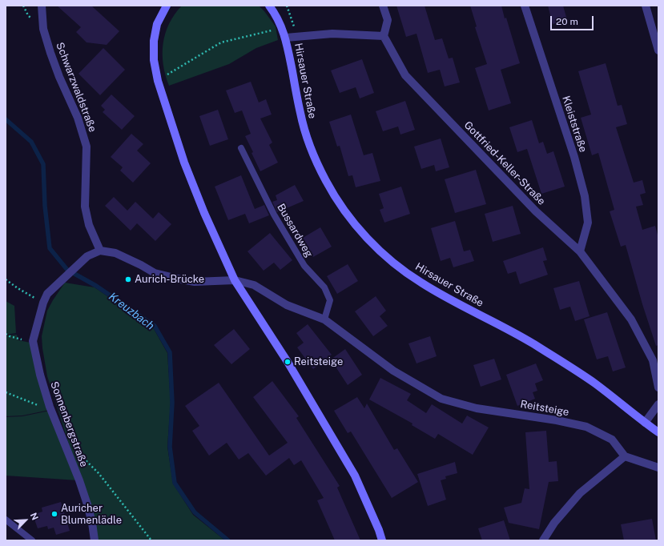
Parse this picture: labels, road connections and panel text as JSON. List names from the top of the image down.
{
  "streets": {
    "main road": ["Hirsauer Straße"],
    "street": [
      "Schwarzwaldstraße",
      "Kleiststraße",
      "Gottfried-Keller-Straße",
      "Reitsteige",
      "Sonnenbergstraße"
    ],
    "lane": ["Bussardweg"]
  },
  "crossings": [
    ["Schwarzwaldstraße", "Sonnenbergstraße"],
    ["Kleiststraße", "Gottfried-Keller-Straße"],
    ["Bussardweg", "Reitsteige"]
  ],
  "water": ["Kreuzbach"],
  "places": ["Aurich-Brücke", "Reitsteige", "Auricher Blumenlädle"],
  "scale_bar": "20 m",
  "north": "top right"
}
